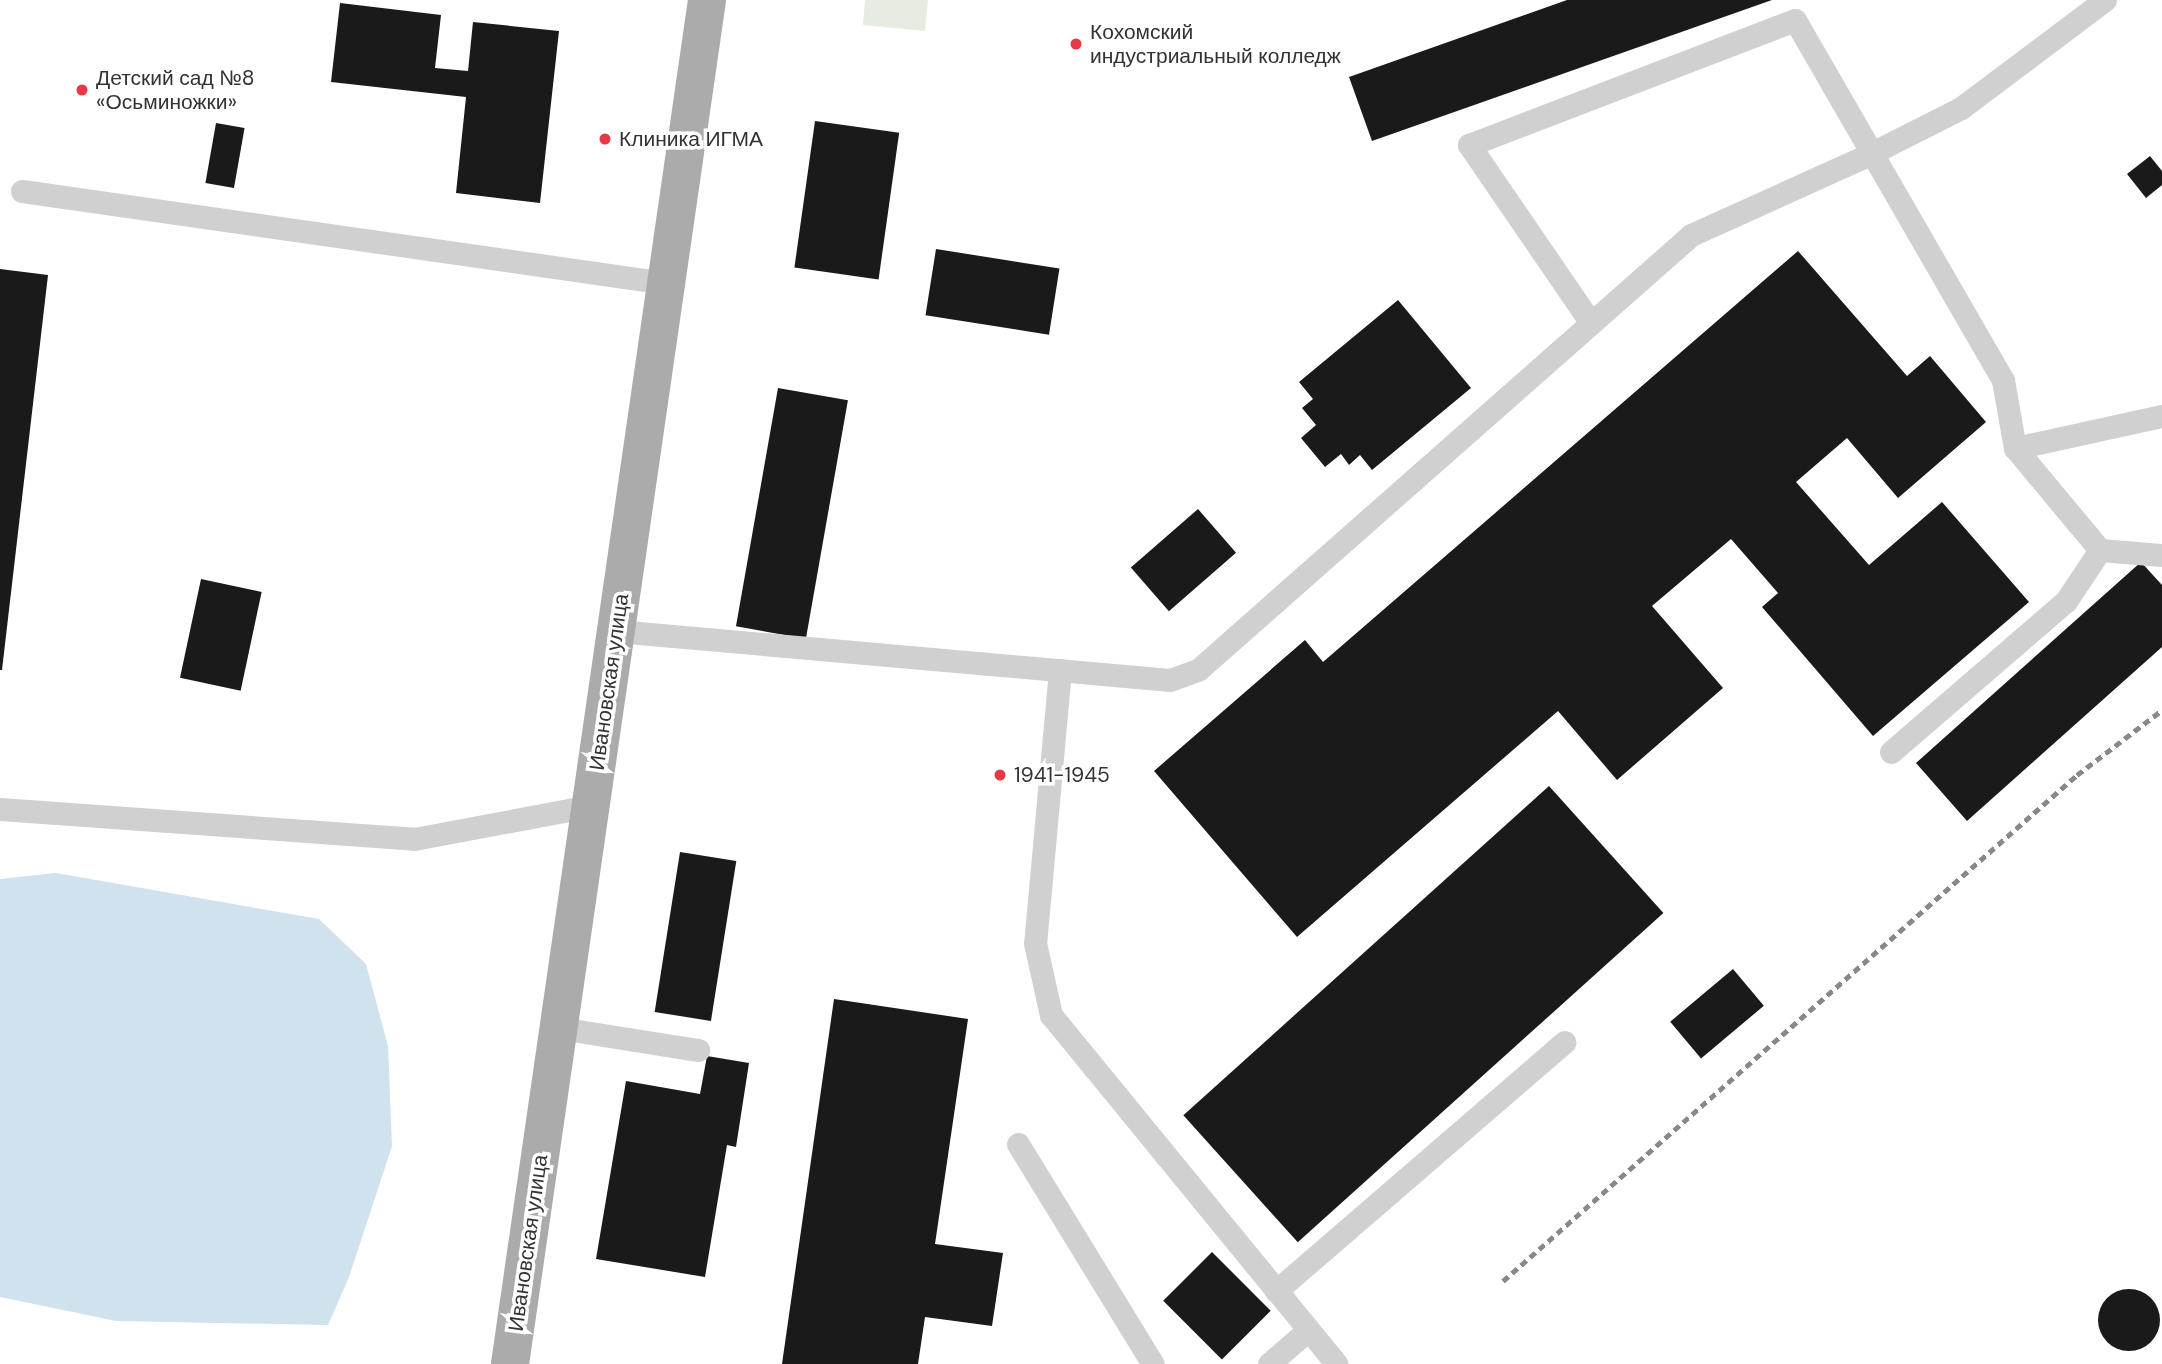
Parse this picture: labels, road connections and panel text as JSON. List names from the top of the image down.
{
  "streets": {
    "main road": ["Ивановская улица"]
  },
  "places": [
    "Кохомский индустриальный колледж",
    "Детский сад №8 «Осьминожки»",
    "Клиника ИГМА",
    "1941-1945"
  ]
}
